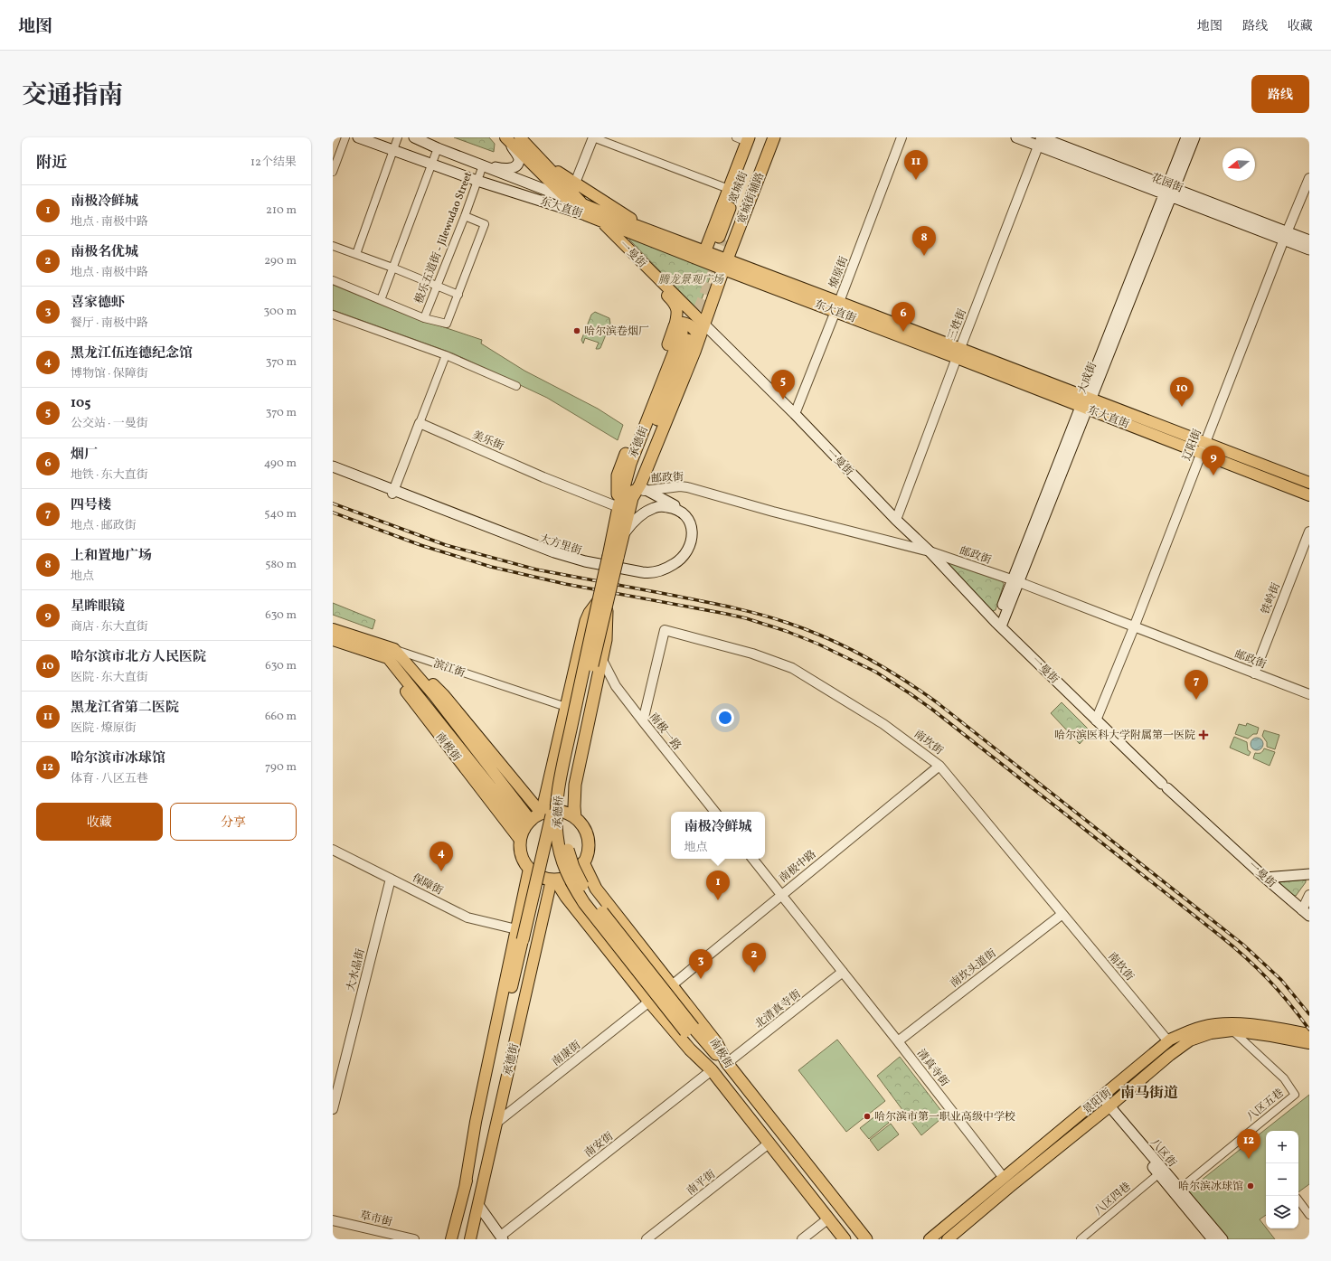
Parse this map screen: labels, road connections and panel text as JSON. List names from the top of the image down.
{
  "streets": {
    "highway": [
      "宽城街",
      "宽城街辅路",
      "承德街",
      "南极街",
      "承德桥"
    ],
    "main road": [
      "花园街",
      "东大直街",
      "一曼街",
      "大成街",
      "大方里街",
      "滨江街",
      "景阳街",
      "八区街"
    ],
    "street": [
      "极乐五道街 - Jilewudao Street",
      "燎原街",
      "三姓街",
      "美乐街",
      "辽阳街",
      "邮政街",
      "铁岭街",
      "南极一路",
      "南坎街",
      "南极中路",
      "保障街",
      "南坎头道街",
      "大水晶街",
      "北清真寺街",
      "南康街",
      "清真寺街",
      "八区五巷",
      "南安街",
      "南平街",
      "八区四巷",
      "草市街"
    ]
  },
  "crossings": [
    ["花园街", "三姓街"],
    ["花园街", "大成街"],
    ["花园街", "辽阳街"],
    ["宽城街辅路", "东大直街"],
    ["宽城街辅路", "一曼街"],
    ["宽城街辅路", "承德街"],
    ["东大直街", "极乐五道街 - Jilewudao Street"],
    ["东大直街", "一曼街"],
    ["东大直街", "燎原街"],
    ["东大直街", "三姓街"],
    ["东大直街", "大成街"],
    ["东大直街", "辽阳街"],
    ["一曼街", "燎原街"],
    ["一曼街", "三姓街"],
    ["一曼街", "大成街"],
    ["一曼街", "承德街"],
    ["一曼街", "辽阳街"],
    ["一曼街", "邮政街"],
    ["大成街", "邮政街"],
    ["美乐街", "承德街"],
    ["承德街", "大方里街"],
    ["承德街", "南极街"],
    ["承德街", "承德桥"],
    ["承德街", "南康街"],
    ["辽阳街", "邮政街"],
    ["邮政街", "大方里街"],
    ["邮政街", "铁岭街"],
    ["滨江街", "南极街"],
    ["南极一路", "南坎街"],
    ["南坎街", "南极中路"],
    ["南坎街", "南坎头道街"],
    ["南坎街", "景阳街"],
    ["南极街", "南极中路"],
    ["南极街", "北清真寺街"],
    ["南极街", "南康街"],
    ["南极街", "南安街"],
    ["南极街", "南平街"],
    ["保障街", "大水晶街"],
    ["南坎头道街", "清真寺街"],
    ["北清真寺街", "清真寺街"],
    ["清真寺街", "景阳街"],
    ["景阳街", "八区五巷"],
    ["景阳街", "八区街"],
    ["八区五巷", "八区街"],
    ["八区街", "八区四巷"]
  ],
  "districts": ["南马街道"],
  "parks": ["腾龙景观广场"],
  "places": {
    "other": ["哈尔滨卷烟厂", "哈尔滨市第一职业高级中学校", "哈尔滨冰球馆"],
    "health": ["哈尔滨医科大学附属第一医院"]
  },
  "north": "left",
  "page": {
    "header": "地图",
    "nav": ["地图", "路线", "收藏"],
    "title": "交通指南",
    "buttons": [
      "路线",
      ["收藏", "分享"]
    ],
    "heading": ["附近", "12个结果"],
    "pins": [
      "11",
      "8",
      "6",
      "5",
      "10",
      "9",
      "7",
      "4",
      "1",
      "2",
      "3",
      "12"
    ],
    "list": [
      {
        "mark": "1",
        "name": "南极冷鲜城",
        "note": "地点 · 南极中路",
        "value": "210 m"
      },
      {
        "mark": "2",
        "name": "南极名优城",
        "note": "地点 · 南极中路",
        "value": "290 m"
      },
      {
        "mark": "3",
        "name": "喜家德虾",
        "note": "餐厅 · 南极中路",
        "value": "300 m"
      },
      {
        "mark": "4",
        "name": "黑龙江伍连德纪念馆",
        "note": "博物馆 · 保障街",
        "value": "370 m"
      },
      {
        "mark": "5",
        "name": "105",
        "note": "公交站 · 一曼街",
        "value": "370 m"
      },
      {
        "mark": "6",
        "name": "烟厂",
        "note": "地铁 · 东大直街",
        "value": "490 m"
      },
      {
        "mark": "7",
        "name": "四号楼",
        "note": "地点 · 邮政街",
        "value": "540 m"
      },
      {
        "mark": "8",
        "name": "上和置地广场",
        "note": "地点",
        "value": "580 m"
      },
      {
        "mark": "9",
        "name": "星眸眼镜",
        "note": "商店 · 东大直街",
        "value": "630 m"
      },
      {
        "mark": "10",
        "name": "哈尔滨市北方人民医院",
        "note": "医院 · 东大直街",
        "value": "630 m"
      },
      {
        "mark": "11",
        "name": "黑龙江省第二医院",
        "note": "医院 · 燎原街",
        "value": "660 m"
      },
      {
        "mark": "12",
        "name": "哈尔滨市冰球馆",
        "note": "体育 · 八区五巷",
        "value": "790 m"
      }
    ],
    "popup": ["南极冷鲜城", "地点"],
    "map_buttons": ["+", "−"]
  }
}
